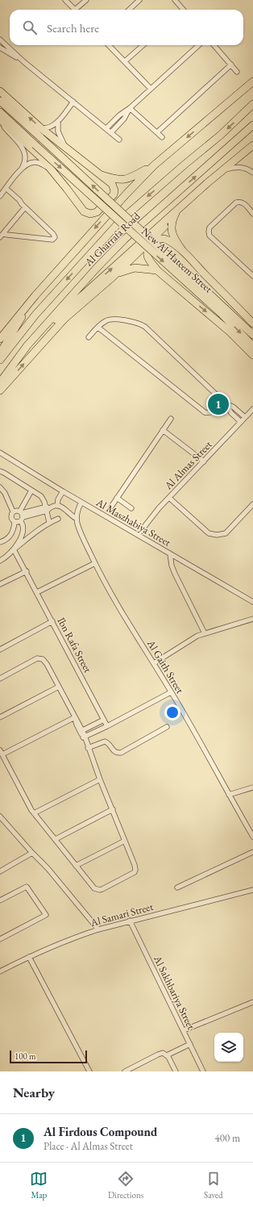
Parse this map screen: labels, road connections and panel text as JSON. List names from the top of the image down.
{
  "streets": {
    "main road": ["Al Gharrafa Road", "New Al Hateem Street"],
    "street": [
      "Al Almas Street",
      "Al Maszhabiya Street",
      "Ibn Rafa Street",
      "Al Gaith Street",
      "Al Samari Street",
      "Al Sakhbariya Street"
    ]
  },
  "crossings": [
    ["Al Almas Street", "Al Maszhabiya Street"],
    ["Al Samari Street", "Al Sakhbariya Street"]
  ],
  "scale_bar": "100 m",
  "page": {
    "search": "Search here",
    "pins": "1",
    "scale": "100 m",
    "heading": "Nearby",
    "list": [
      {
        "mark": "1",
        "name": "Al Firdous Compound",
        "note": "Place · Al Almas Street",
        "value": "400 m"
      }
    ],
    "nav": ["Map", "Directions", "Saved"]
  }
}
